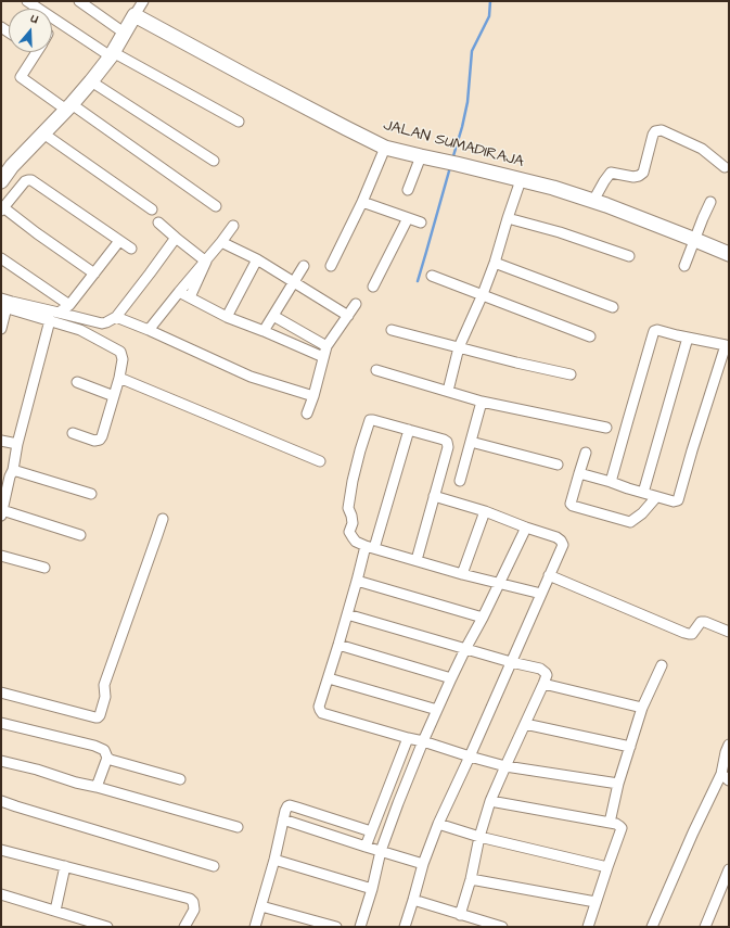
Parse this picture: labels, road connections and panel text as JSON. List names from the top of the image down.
{
  "streets": {
    "street": ["JALAN SUMADIRAJA"]
  },
  "north": "top"
}
